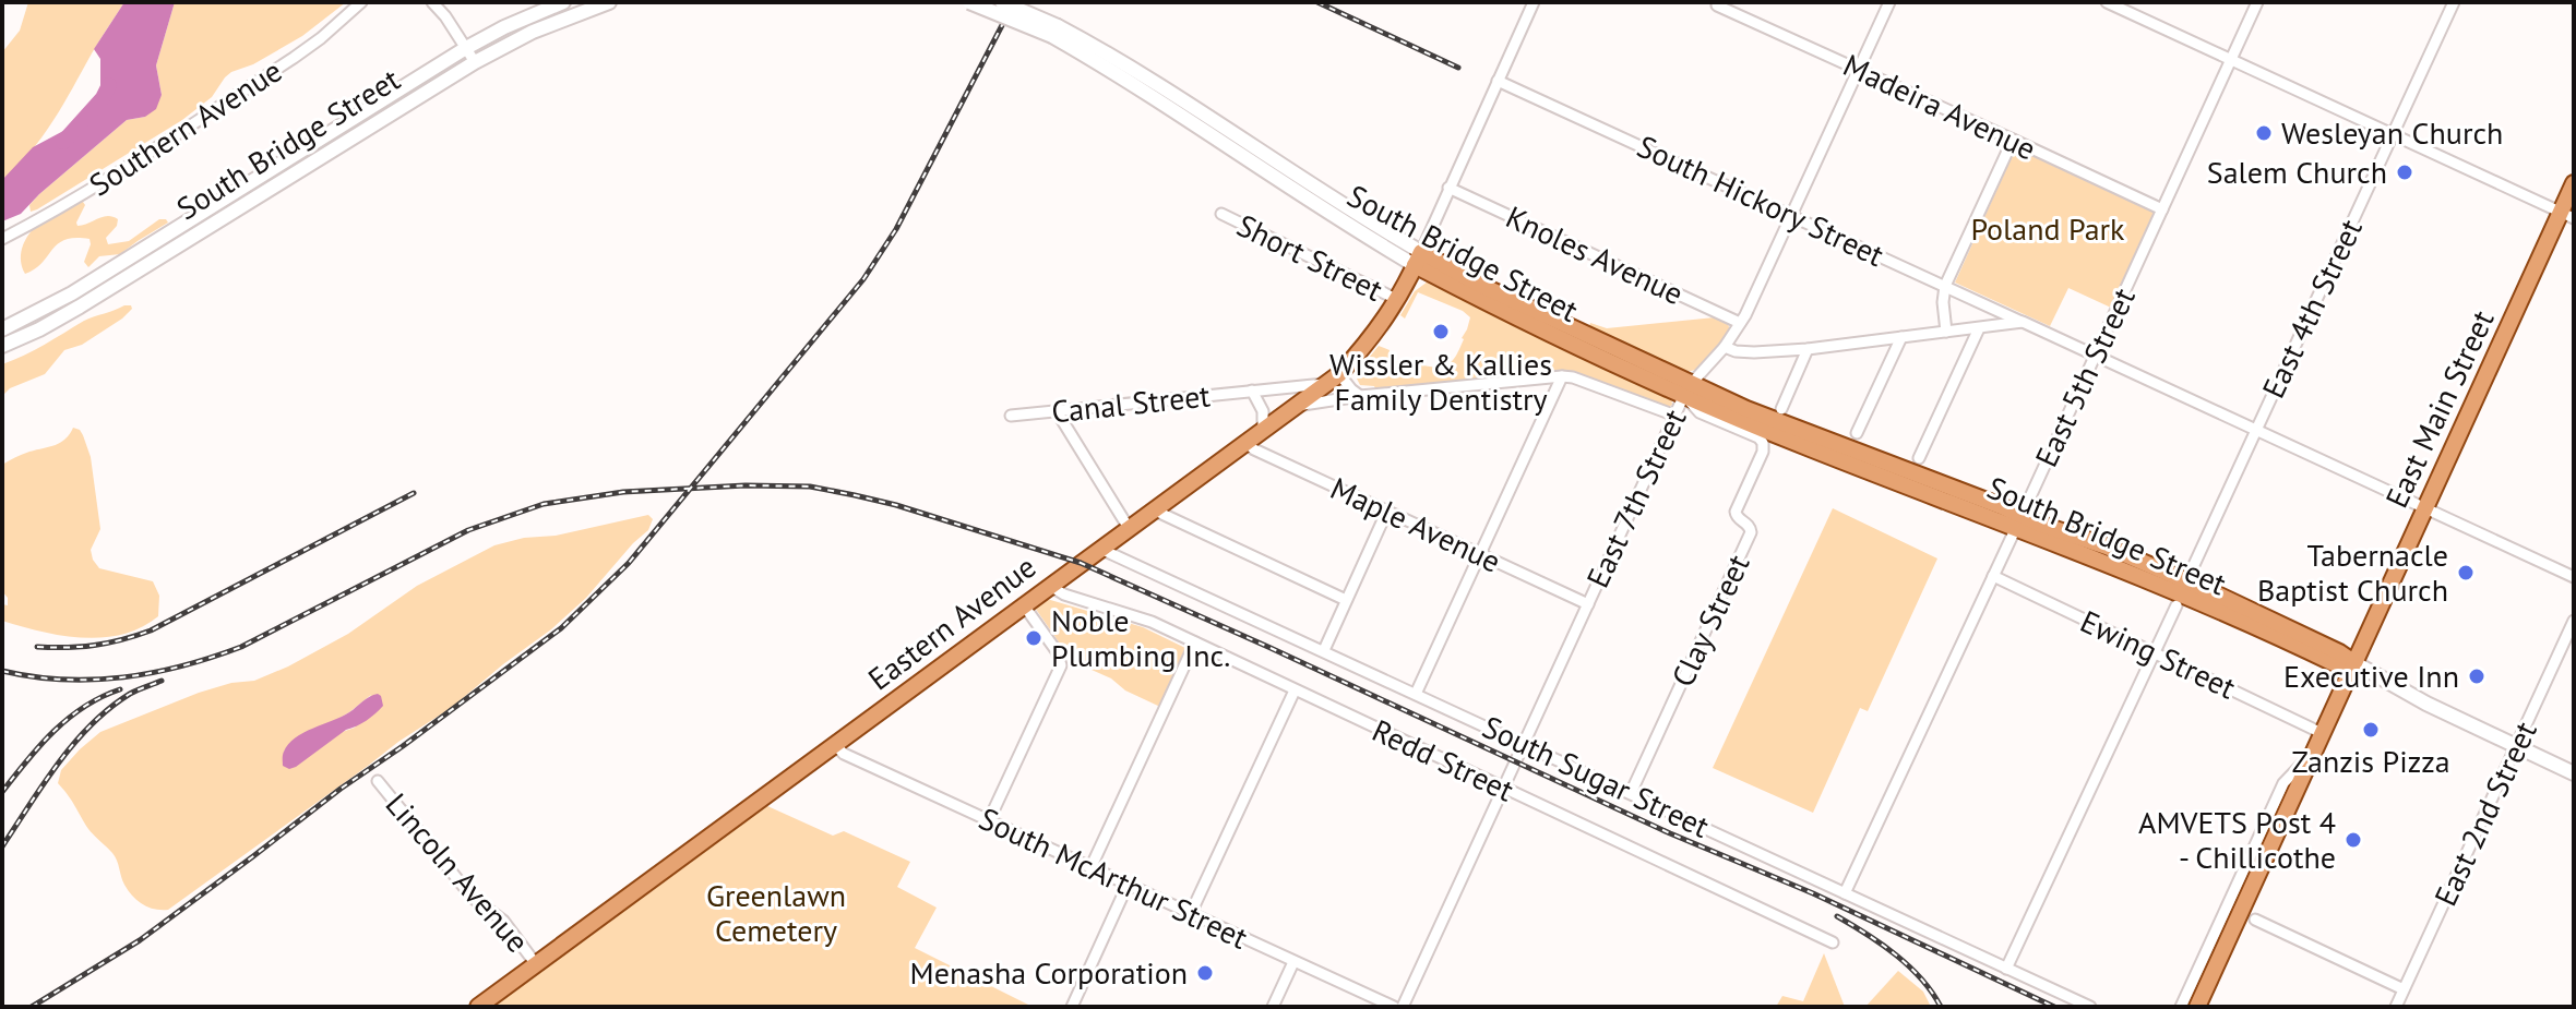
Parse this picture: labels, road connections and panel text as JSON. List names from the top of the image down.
{
  "streets": {
    "main road": ["South Bridge Street", "East Main Street", "Eastern Avenue"],
    "street": [
      "Madeira Avenue",
      "Southern Avenue",
      "South Hickory Street",
      "Knoles Avenue",
      "Short Street",
      "East 4th Street",
      "East 5th Street",
      "Canal Street",
      "East 7th Street",
      "Maple Avenue",
      "Clay Street",
      "Ewing Street",
      "Redd Street",
      "South Sugar Street",
      "East 2nd Street",
      "Lincoln Avenue",
      "South McArthur Street"
    ]
  },
  "crossings": [
    ["Madeira Avenue", "East 5th Street"],
    ["Madeira Avenue", "East 7th Street"],
    ["South Bridge Street", "East 5th Street"],
    ["South Bridge Street", "East Main Street"],
    ["South Bridge Street", "East 7th Street"],
    ["South Bridge Street", "Clay Street"],
    ["South Bridge Street", "Eastern Avenue"],
    ["South Hickory Street", "East 4th Street"],
    ["South Hickory Street", "East 5th Street"],
    ["South Hickory Street", "East Main Street"],
    ["South Hickory Street", "East 7th Street"],
    ["Knoles Avenue", "East 7th Street"],
    ["Short Street", "Eastern Avenue"],
    ["East 5th Street", "Ewing Street"],
    ["East 5th Street", "South Sugar Street"],
    ["Canal Street", "Eastern Avenue"],
    ["East Main Street", "Ewing Street"],
    ["East 7th Street", "Maple Avenue"],
    ["East 7th Street", "Clay Street"],
    ["East 7th Street", "Redd Street"],
    ["East 7th Street", "South Sugar Street"],
    ["Maple Avenue", "Eastern Avenue"],
    ["Clay Street", "South Sugar Street"],
    ["Eastern Avenue", "Redd Street"],
    ["Eastern Avenue", "South Sugar Street"],
    ["Eastern Avenue", "Lincoln Avenue"],
    ["Eastern Avenue", "South McArthur Street"]
  ],
  "parks": ["Poland Park", "Greenlawn Cemetery"],
  "places": [
    "Wesleyan Church",
    "Salem Church",
    "Wissler & Kallies Family Dentistry",
    "Tabernacle Baptist Church",
    "Noble Plumbing Inc.",
    "Executive Inn",
    "Zanzis Pizza",
    "AMVETS Post 4 - Chillicothe",
    "Menasha Corporation"
  ]
}
